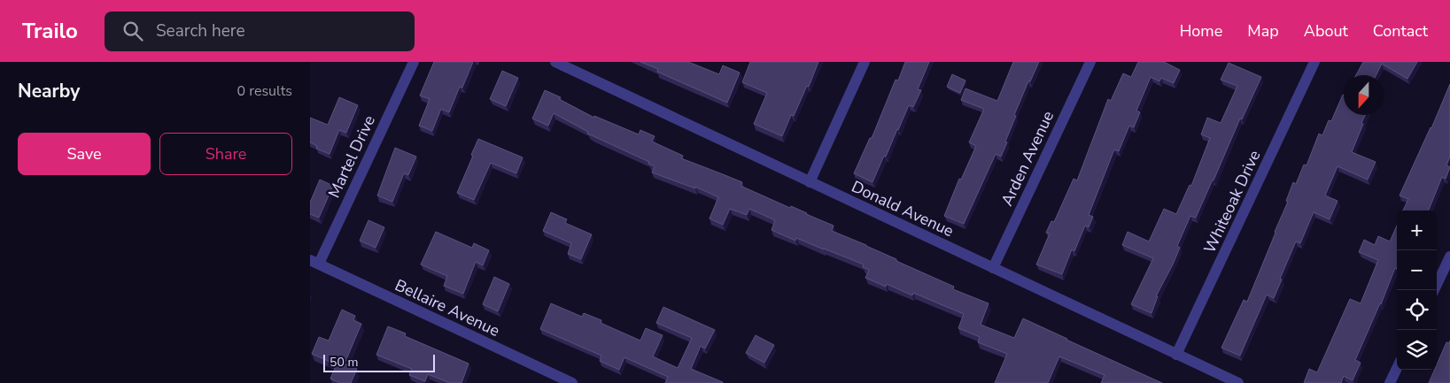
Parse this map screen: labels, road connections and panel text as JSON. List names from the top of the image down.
{
  "streets": {
    "street": [
      "Martel Drive",
      "Arden Avenue",
      "Whiteoak Drive",
      "Donald Avenue",
      "Bellaire Avenue"
    ]
  },
  "crossings": [
    ["Martel Drive", "Bellaire Avenue"],
    ["Arden Avenue", "Donald Avenue"],
    ["Whiteoak Drive", "Donald Avenue"]
  ],
  "scale_bar": "50 m",
  "north": "bottom",
  "page": {
    "header": "Trailo",
    "search": "Search here",
    "nav": [
      "Home",
      "Map",
      "About",
      "Contact"
    ],
    "heading": ["Nearby", "0 results"],
    "buttons": ["Save", "Share"],
    "map_buttons": ["+", "−"],
    "scale": "50 m"
  }
}
